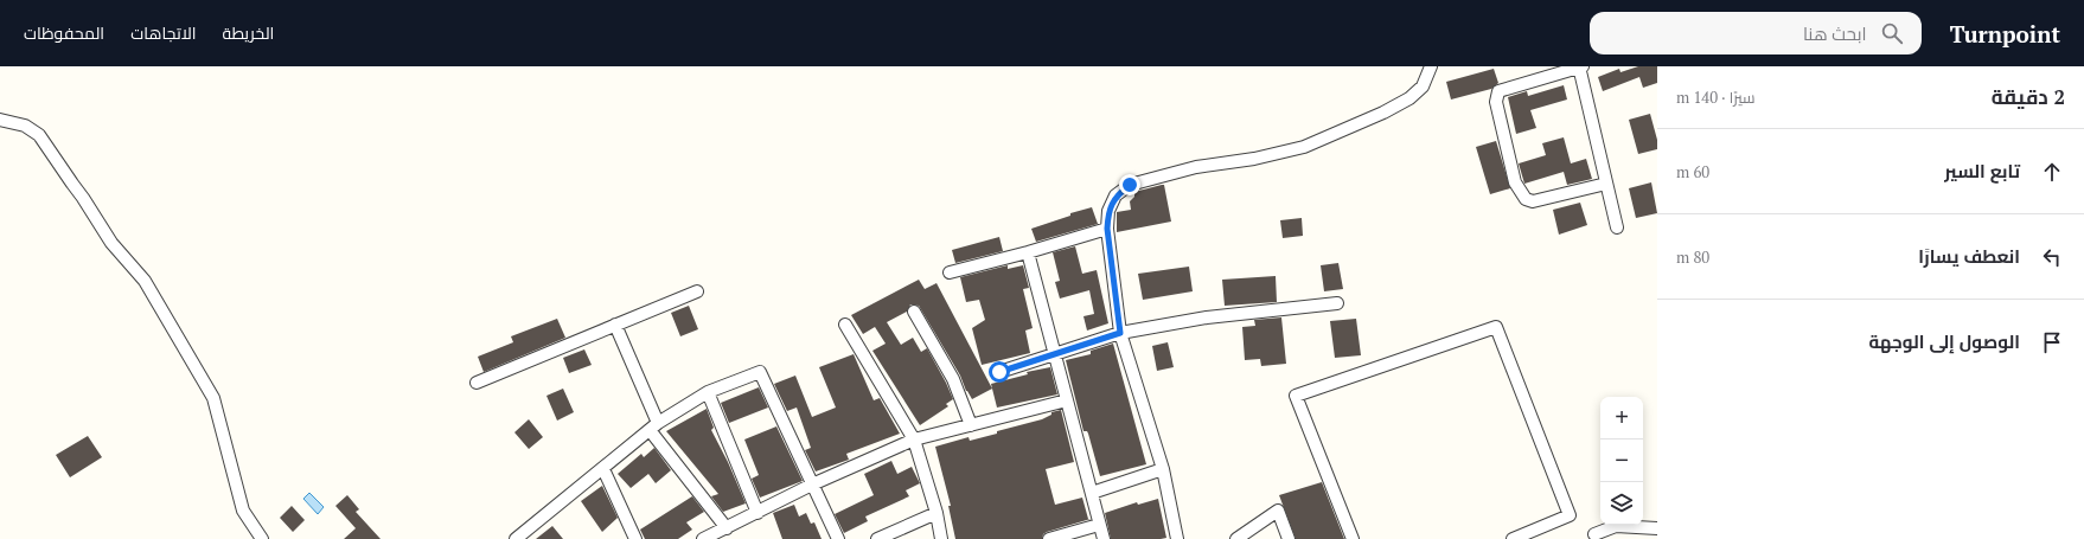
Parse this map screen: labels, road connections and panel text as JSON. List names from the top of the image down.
{
  "page": {
    "header": "Turnpoint",
    "search": "ابحث هنا",
    "nav": ["الخريطة", "الاتجاهات", "المحفوظات"],
    "heading": ["2 دقيقة", "سيرًا · 140 m"],
    "list": [
      ["تابع السير", "60 m"],
      ["انعطف يسارًا", "80 m"],
      "الوصول إلى الوجهة"
    ],
    "map_buttons": ["+", "−"]
  }
}
